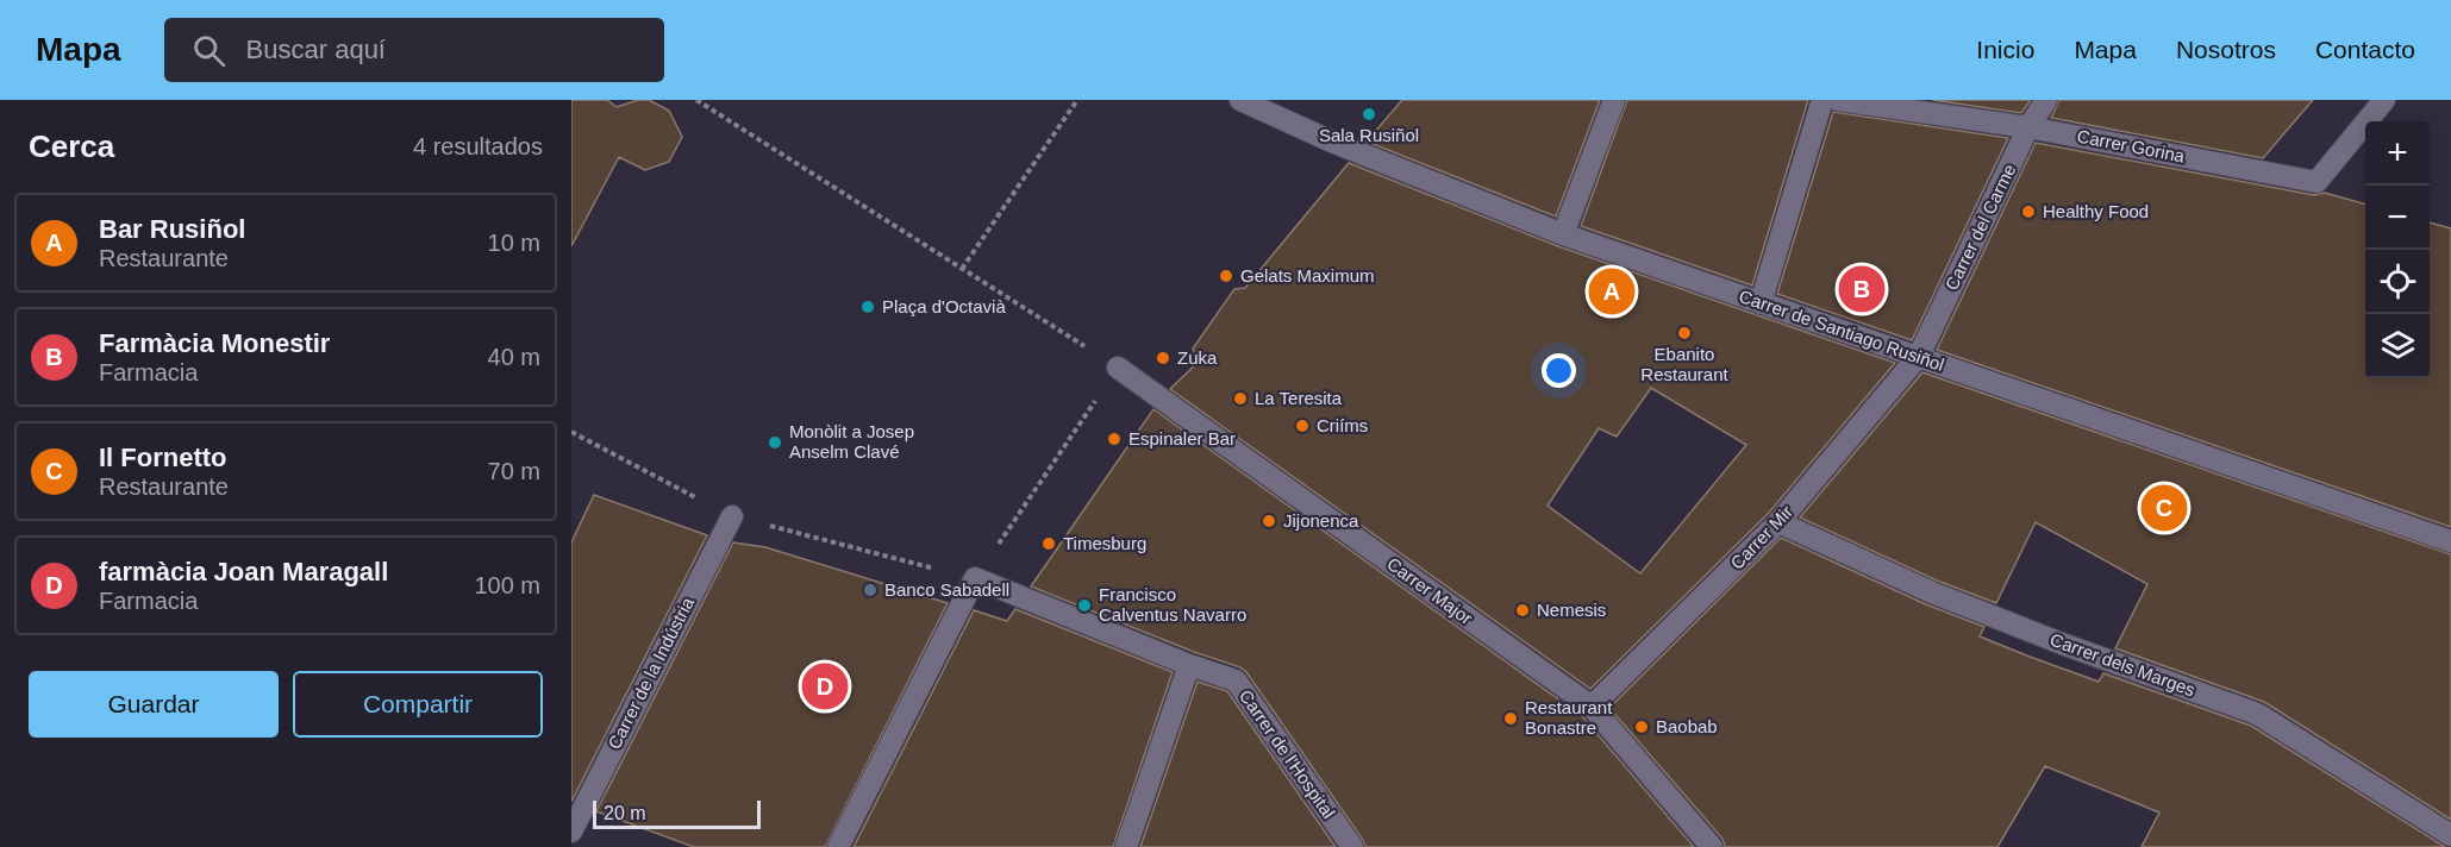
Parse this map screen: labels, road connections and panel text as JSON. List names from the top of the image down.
{
  "streets": {
    "street": [
      "Carrer Gorina",
      "Carrer del Carme",
      "Carrer de Santiago Rusiñol",
      "Carrer Mir",
      "Carrer Major",
      "Carrer dels Marges",
      "Carrer de la Indústria",
      "Carrer de l'Hospital"
    ]
  },
  "crossings": [
    ["Carrer Gorina", "Carrer del Carme"],
    ["Carrer del Carme", "Carrer de Santiago Rusiñol"],
    ["Carrer del Carme", "Carrer Mir"],
    ["Carrer de Santiago Rusiñol", "Carrer Mir"],
    ["Carrer Mir", "Carrer Major"],
    ["Carrer Mir", "Carrer dels Marges"]
  ],
  "places": [
    "Sala Rusiñol",
    "Healthy Food",
    "Gelats Maximum",
    "Plaça d'Octavià",
    "Ebanito Restaurant",
    "Zuka",
    "La Teresita",
    "Criíms",
    "Espinaler Bar",
    "Monòlit a Josep Anselm Clavé",
    "Jijonenca",
    "Timesburg",
    "Banco Sabadell",
    "Francisco Calventus Navarro",
    "Nemesis",
    "Restaurant Bonastre",
    "Baobab"
  ],
  "scale_bar": "20 m",
  "page": {
    "header": "Mapa",
    "search": "Buscar aquí",
    "nav": [
      "Inicio",
      "Mapa",
      "Nosotros",
      "Contacto"
    ],
    "heading": ["Cerca", "4 resultados"],
    "map_buttons": ["+", "−"],
    "list": [
      {
        "mark": "A",
        "name": "Bar Rusiñol",
        "note": "Restaurante",
        "value": "10 m"
      },
      {
        "mark": "B",
        "name": "Farmàcia Monestir",
        "note": "Farmacia",
        "value": "40 m"
      },
      {
        "mark": "C",
        "name": "Il Fornetto",
        "note": "Restaurante",
        "value": "70 m"
      },
      {
        "mark": "D",
        "name": "farmàcia Joan Maragall",
        "note": "Farmacia",
        "value": "100 m"
      }
    ],
    "pins": [
      "B",
      "A",
      "C",
      "D"
    ],
    "buttons": ["Guardar", "Compartir"],
    "scale": "20 m"
  }
}
